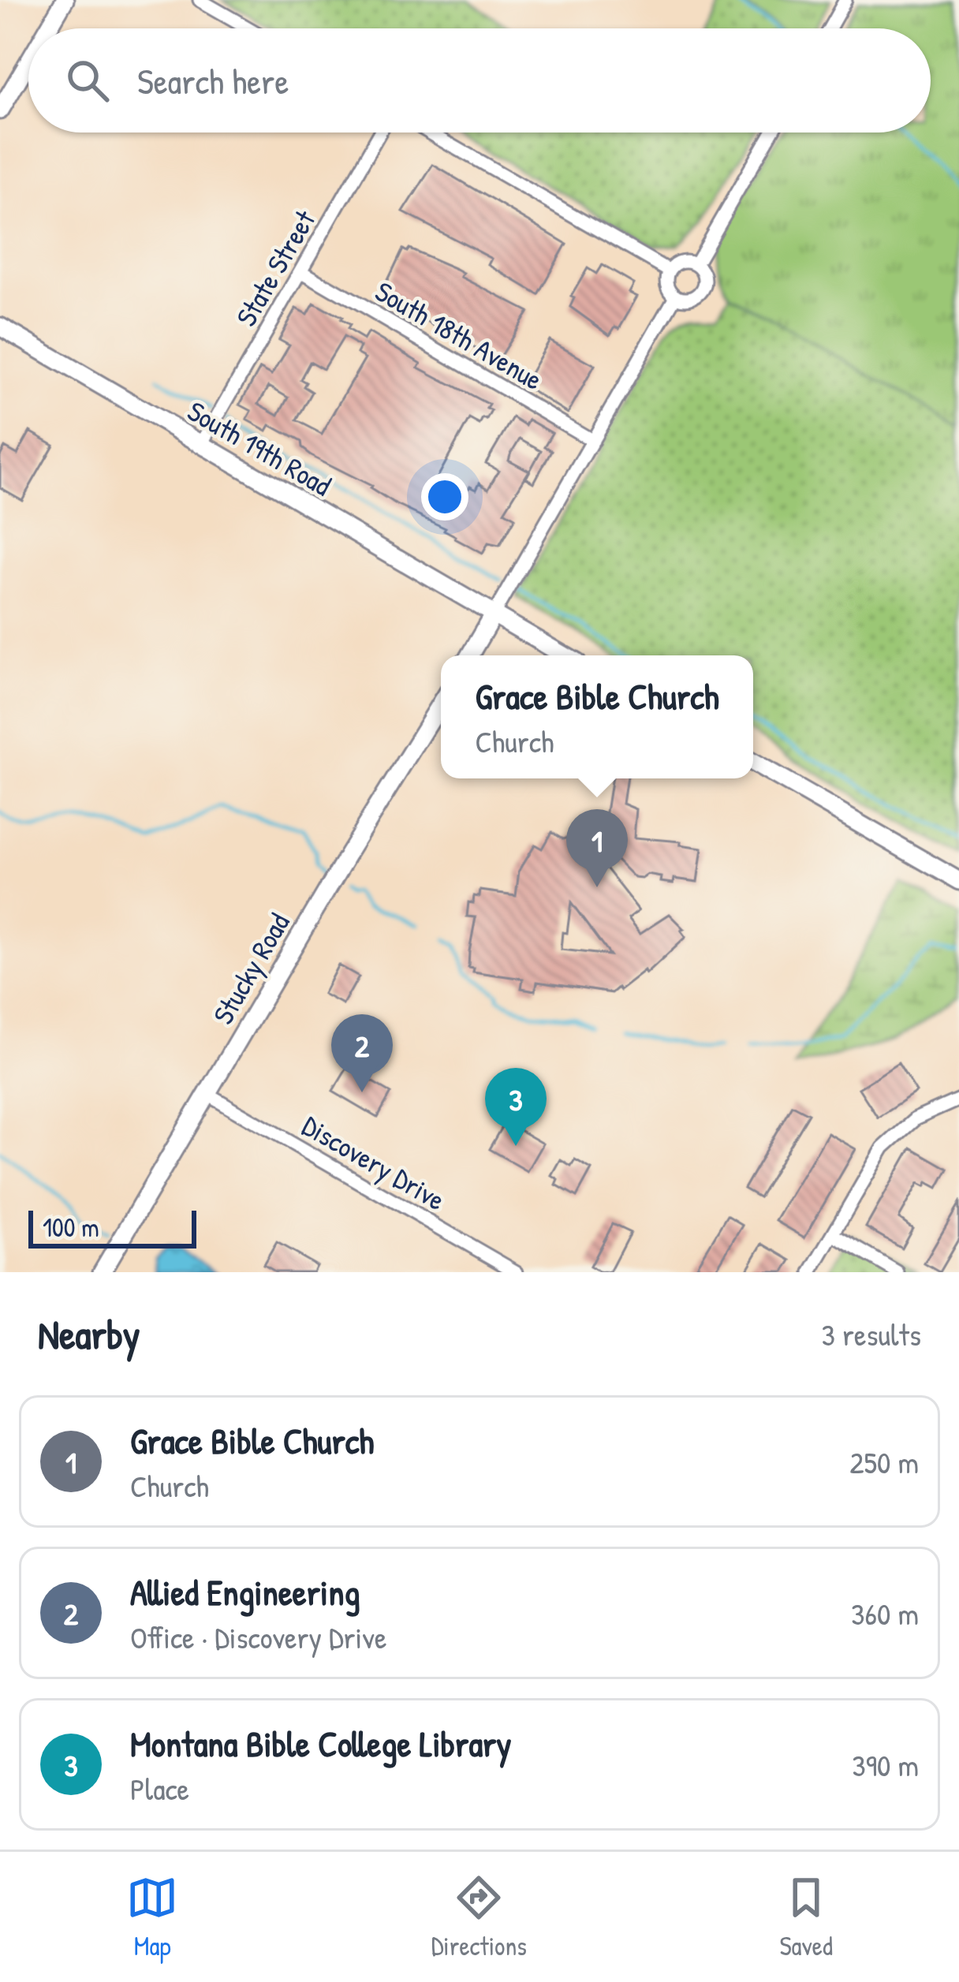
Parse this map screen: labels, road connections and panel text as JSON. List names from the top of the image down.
{
  "streets": {
    "main road": ["South 19th Road", "Stucky Road"],
    "street": ["State Street", "South 18th Avenue", "Discovery Drive"]
  },
  "crossings": [
    ["State Street", "South 18th Avenue"],
    ["State Street", "South 19th Road"],
    ["Stucky Road", "Discovery Drive"]
  ],
  "scale_bar": "100 m",
  "page": {
    "search": "Search here",
    "popup": ["Grace Bible Church", "Church"],
    "pins": ["1", "2", "3"],
    "scale": "100 m",
    "heading": ["Nearby", "3 results"],
    "list": [
      {
        "mark": "1",
        "name": "Grace Bible Church",
        "note": "Church",
        "value": "250 m"
      },
      {
        "mark": "2",
        "name": "Allied Engineering",
        "note": "Office · Discovery Drive",
        "value": "360 m"
      },
      {
        "mark": "3",
        "name": "Montana Bible College Library",
        "note": "Place",
        "value": "390 m"
      }
    ],
    "nav": ["Map", "Directions", "Saved"]
  }
}
